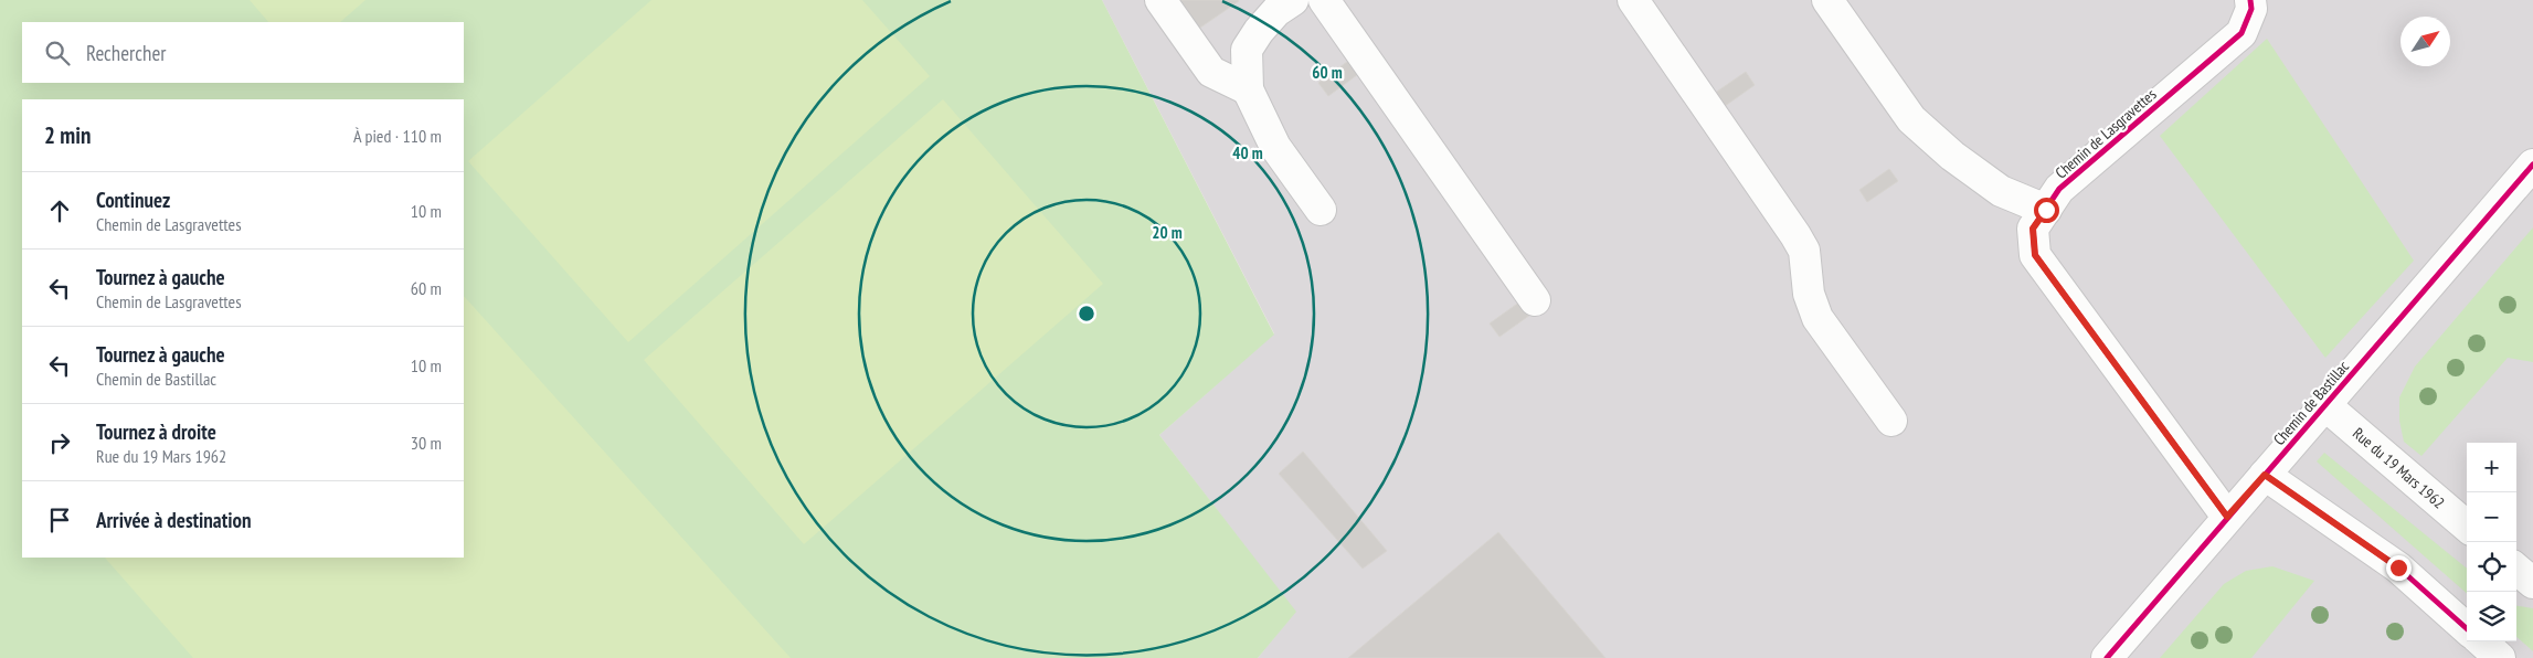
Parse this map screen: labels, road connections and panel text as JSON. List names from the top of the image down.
{
  "streets": {
    "street": ["Chemin de Lasgravettes", "Chemin de Bastillac", "Rue du 19 Mars 1962"]
  },
  "crossings": [
    ["Chemin de Lasgravettes", "Chemin de Bastillac"],
    ["Chemin de Bastillac", "Rue du 19 Mars 1962"]
  ],
  "north": "top right",
  "page": {
    "search": "Rechercher",
    "heading": ["2 min", "À pied · 110 m"],
    "list": [
      ["Continuez", "Chemin de Lasgravettes", "10 m"],
      ["Tournez à gauche", "Chemin de Lasgravettes", "60 m"],
      ["Tournez à gauche", "Chemin de Bastillac", "10 m"],
      ["Tournez à droite", "Rue du 19 Mars 1962", "30 m"],
      "Arrivée à destination"
    ],
    "map_buttons": ["+", "−"]
  },
  "rings": ["60 m", "40 m", "20 m"]
}
